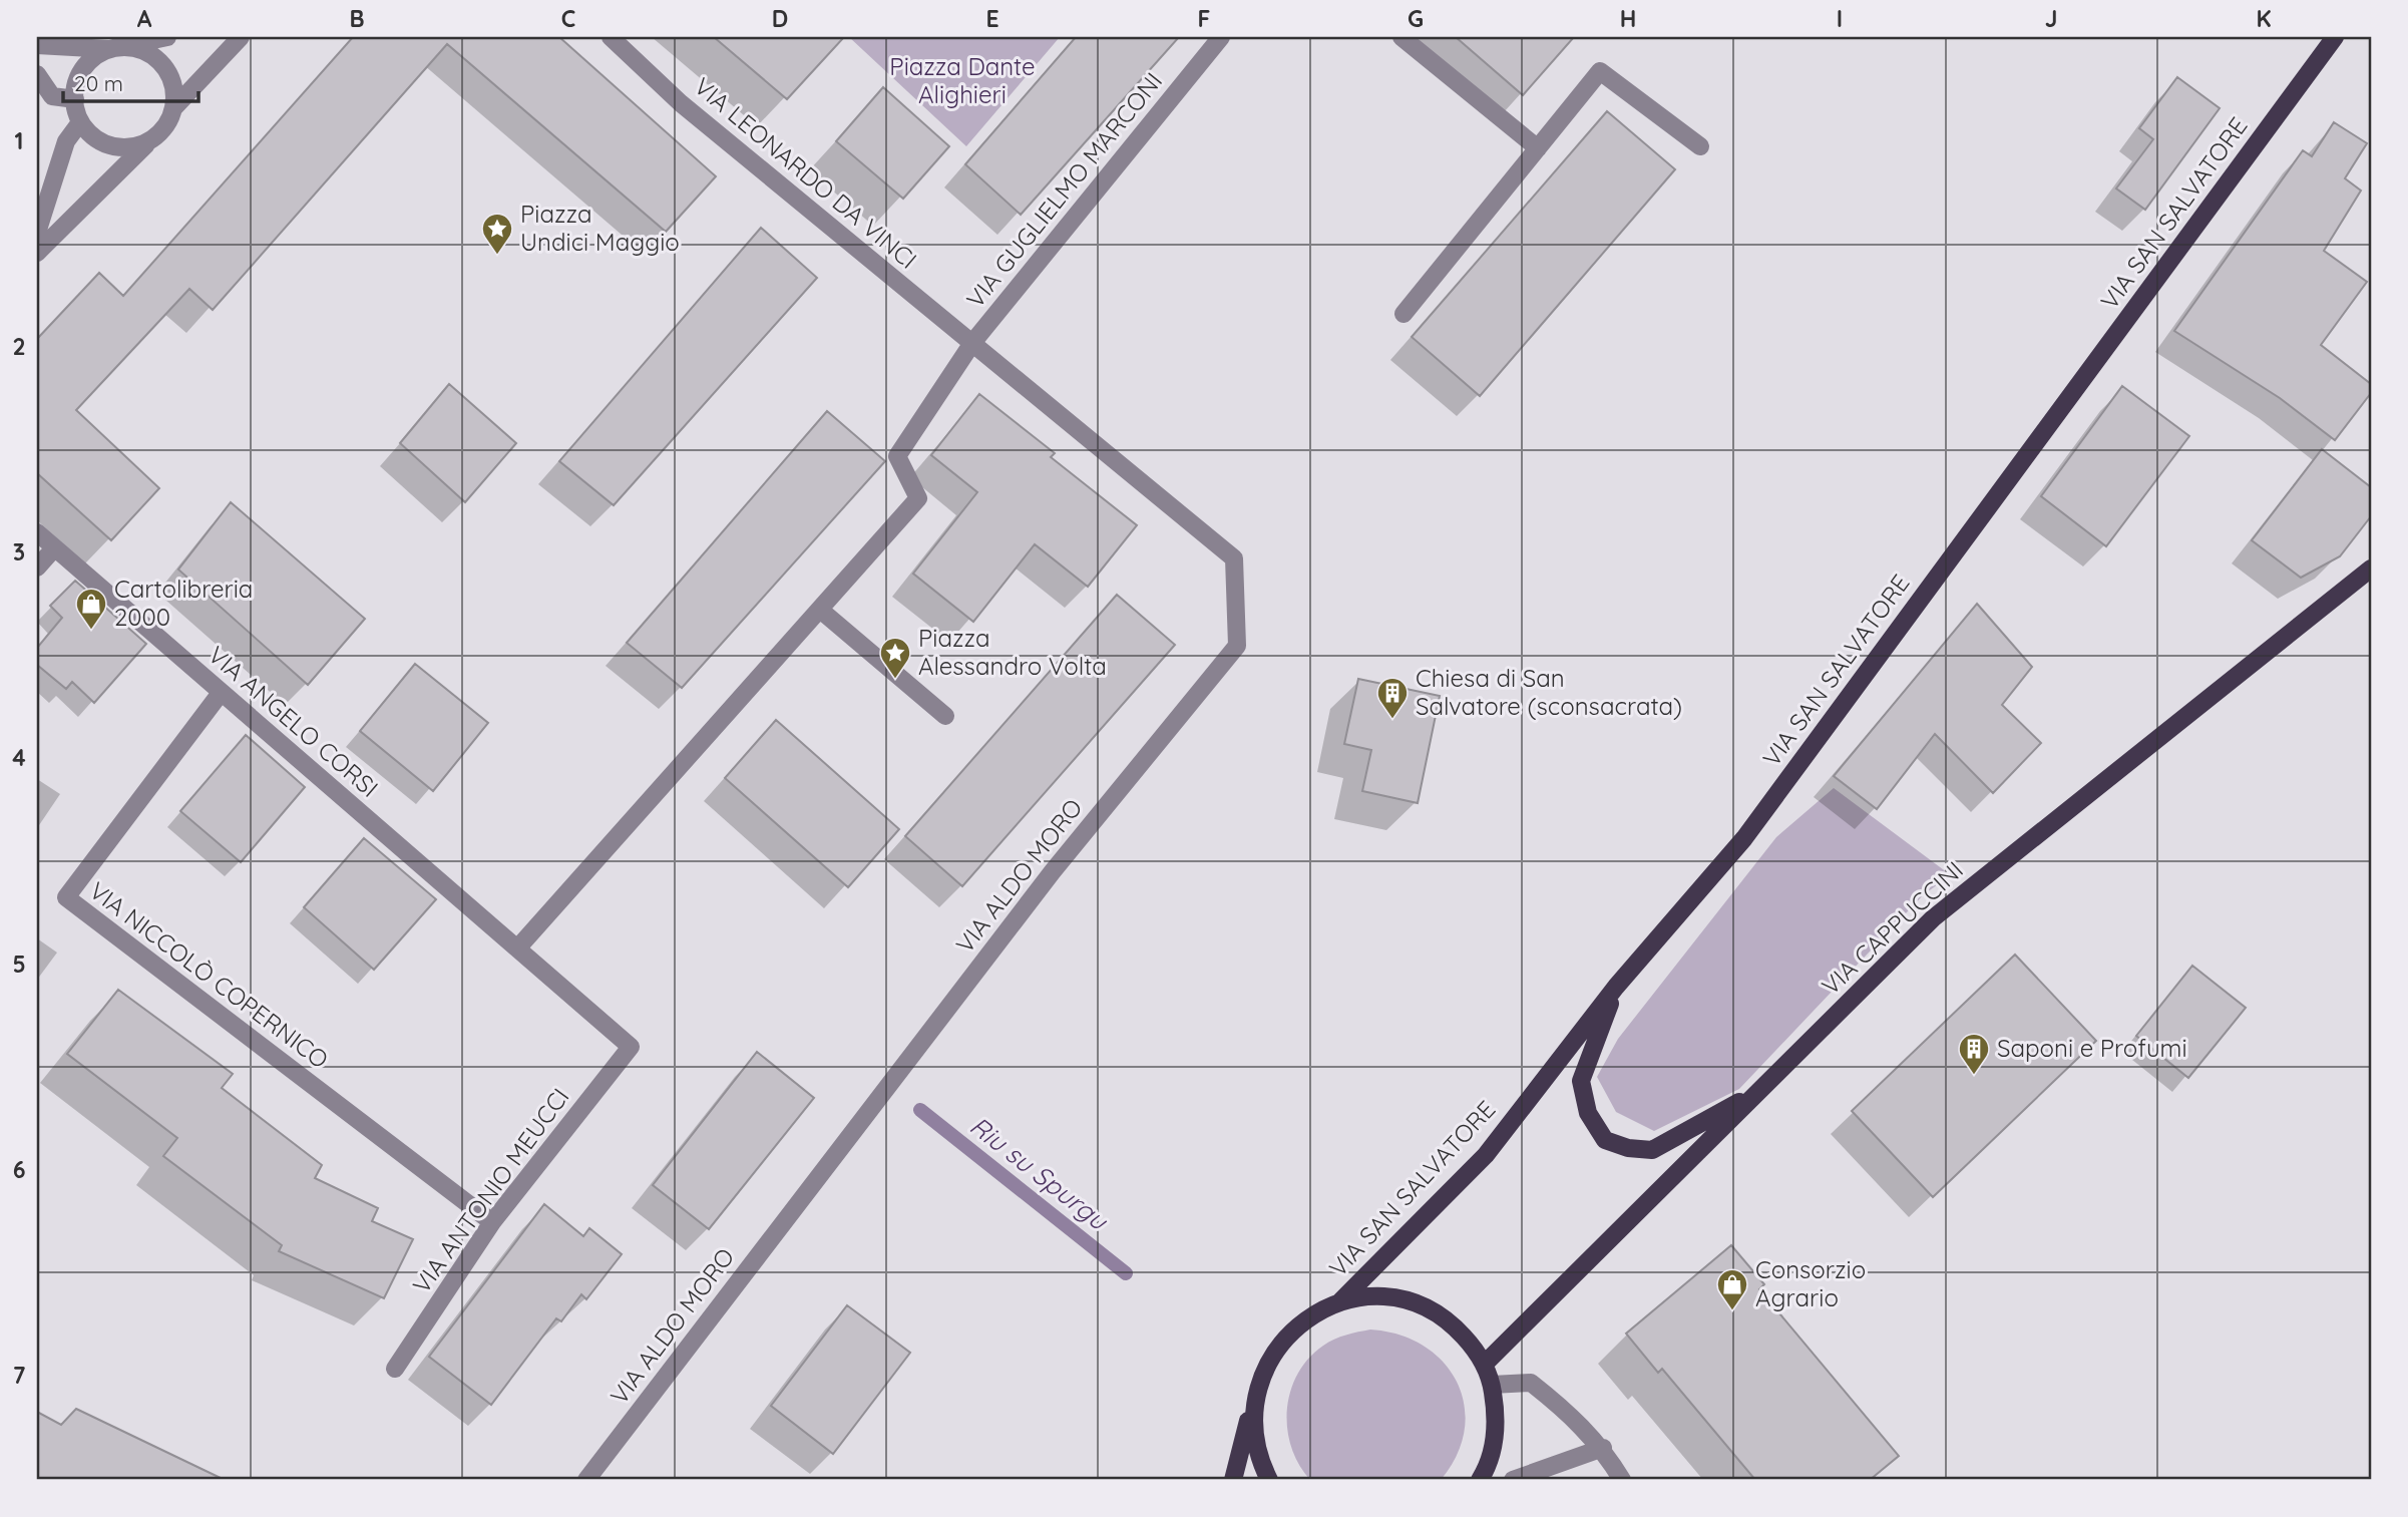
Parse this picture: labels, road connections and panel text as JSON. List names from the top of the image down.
{
  "streets": {
    "main road": ["VIA SAN SALVATORE", "VIA CAPPUCCINI"],
    "street": [
      "VIA LEONARDO DA VINCI",
      "VIA GUGLIELMO MARCONI",
      "VIA ANGELO CORSI",
      "VIA ALDO MORO",
      "VIA NICCOLÒ COPERNICO",
      "VIA ANTONIO MEUCCI"
    ]
  },
  "crossings": [
    ["VIA LEONARDO DA VINCI", "VIA GUGLIELMO MARCONI"],
    ["VIA LEONARDO DA VINCI", "VIA ALDO MORO"],
    ["VIA GUGLIELMO MARCONI", "VIA ALDO MORO"],
    ["VIA ANGELO CORSI", "VIA NICCOLÒ COPERNICO"],
    ["VIA ANGELO CORSI", "VIA ANTONIO MEUCCI"],
    ["VIA NICCOLÒ COPERNICO", "VIA ANTONIO MEUCCI"]
  ],
  "water": ["Riu su Spurgu"],
  "parks": ["Piazza Dante Alighieri"],
  "places": {
    "place": ["Piazza Undici Maggio", "Piazza Alessandro Volta"],
    "shop": ["Cartolibreria 2000", "Consorzio Agrario"],
    "building": ["Chiesa di San Salvatore (sconsacrata)", "Saponi e Profumi"]
  },
  "scale_bar": "20 m",
  "grid": {
    "columns": [
      "A",
      "B",
      "C",
      "D",
      "E",
      "F",
      "G",
      "H",
      "I",
      "J",
      "K"
    ],
    "rows": [
      "1",
      "2",
      "3",
      "4",
      "5",
      "6",
      "7"
    ]
  }
}
